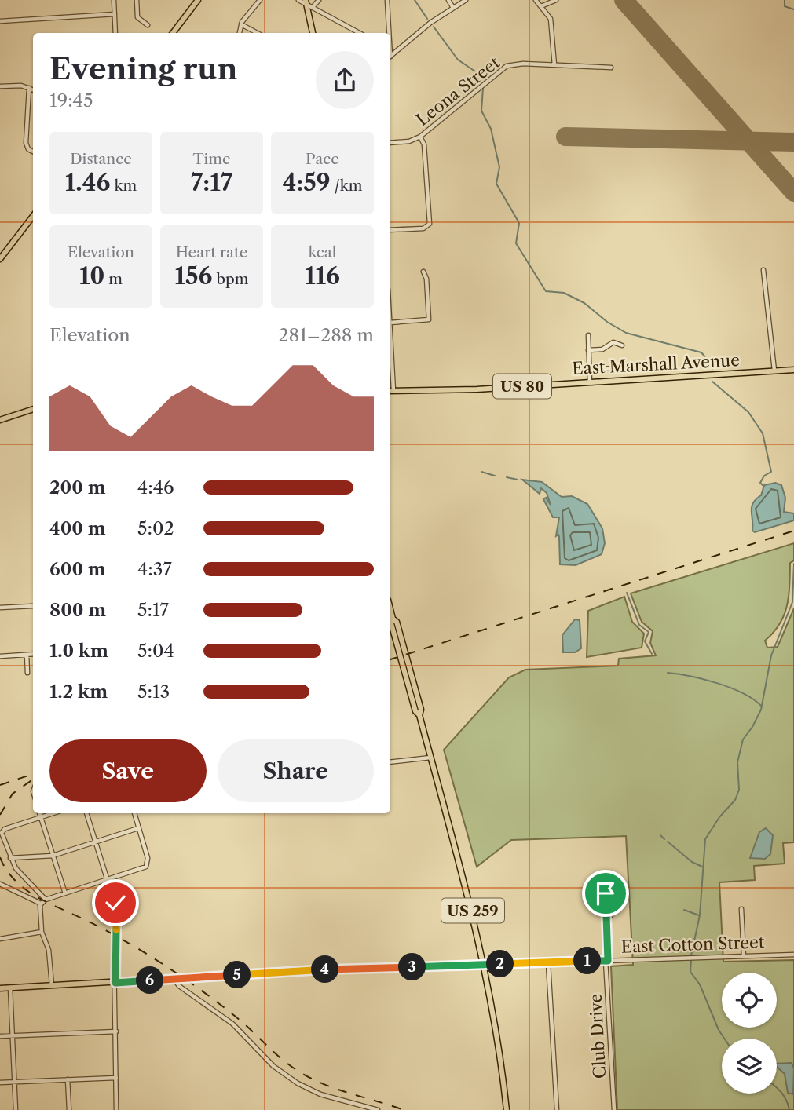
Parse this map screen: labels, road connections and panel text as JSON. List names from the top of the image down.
{
  "streets": {
    "main road": [
      "East Marshall Avenue",
      "US 80",
      "US 259",
      "East Cotton Street"
    ],
    "street": ["Leona Street", "Club Drive"]
  },
  "crossings": [
    ["US 259", "East Cotton Street"],
    ["East Cotton Street", "Club Drive"]
  ],
  "page": {
    "heading": ["Evening run", "19:45"],
    "stats": [
      ["Distance", "1.46 km"],
      ["Time", "7:17"],
      ["Pace", "4:59 /km"],
      ["Elevation", "10 m"],
      ["Heart rate", "156 bpm"],
      ["kcal", "116"]
    ],
    "chart": ["Elevation", "281–288 m"],
    "list": [
      {
        "name": "200 m",
        "note": "4:46"
      },
      {
        "name": "400 m",
        "note": "5:02"
      },
      {
        "name": "600 m",
        "note": "4:37"
      },
      {
        "name": "800 m",
        "note": "5:17"
      },
      {
        "name": "1.0 km",
        "note": "5:04"
      },
      {
        "name": "1.2 km",
        "note": "5:13"
      }
    ],
    "buttons": ["Save", "Share"],
    "pins": [
      "1",
      "2",
      "3",
      "4",
      "5",
      "6"
    ]
  }
}
